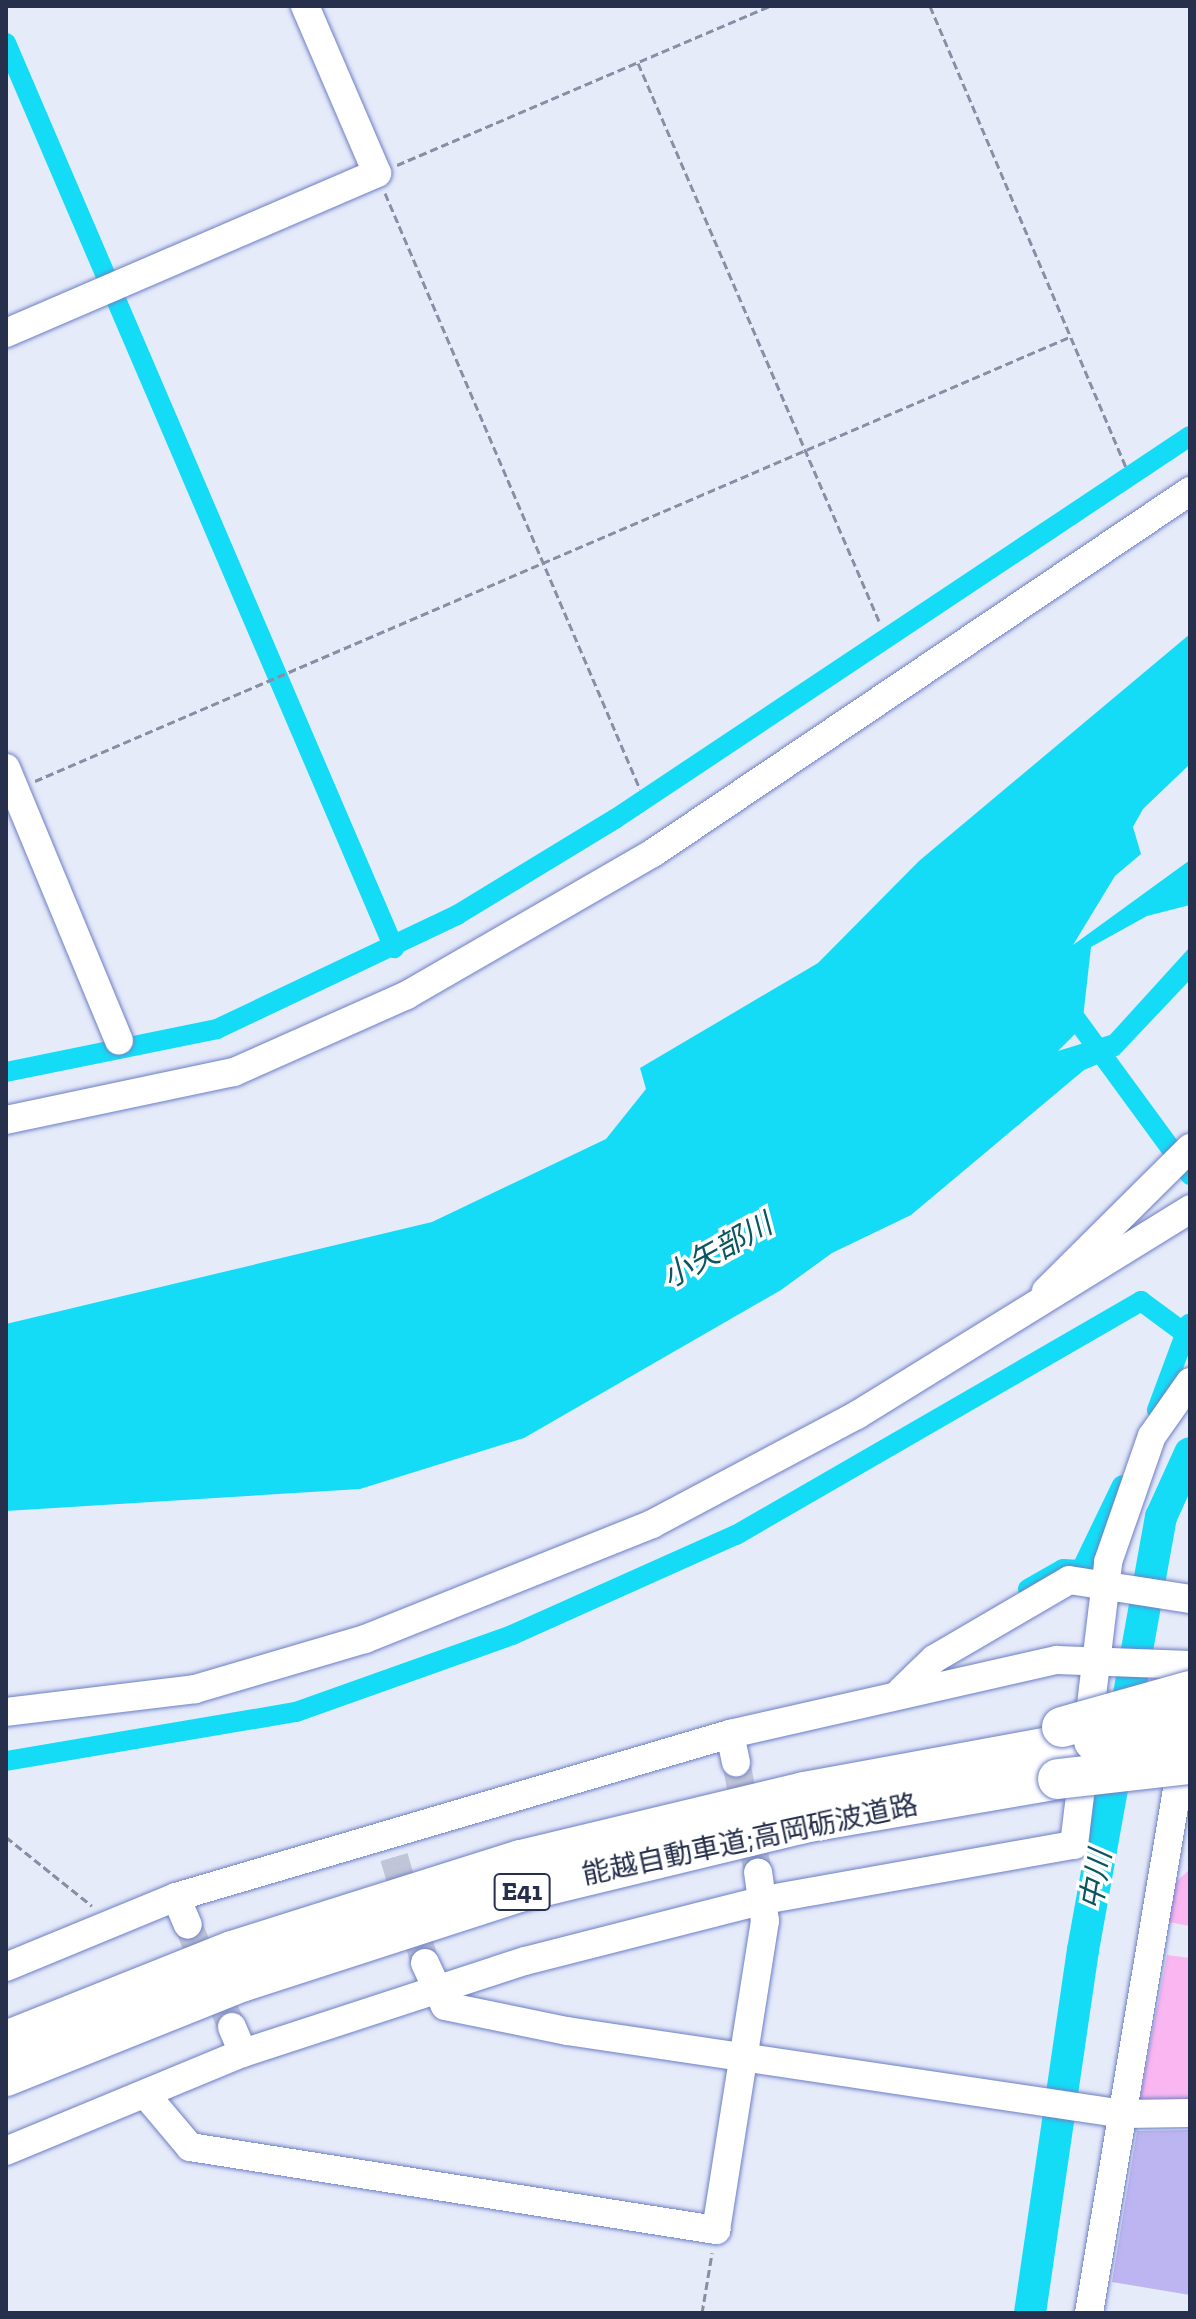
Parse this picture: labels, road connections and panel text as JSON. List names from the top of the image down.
{
  "streets": {
    "highway": ["能越自動車道;高岡砺波道路", "E41"]
  },
  "water": ["小矢部川", "中川"]
}
